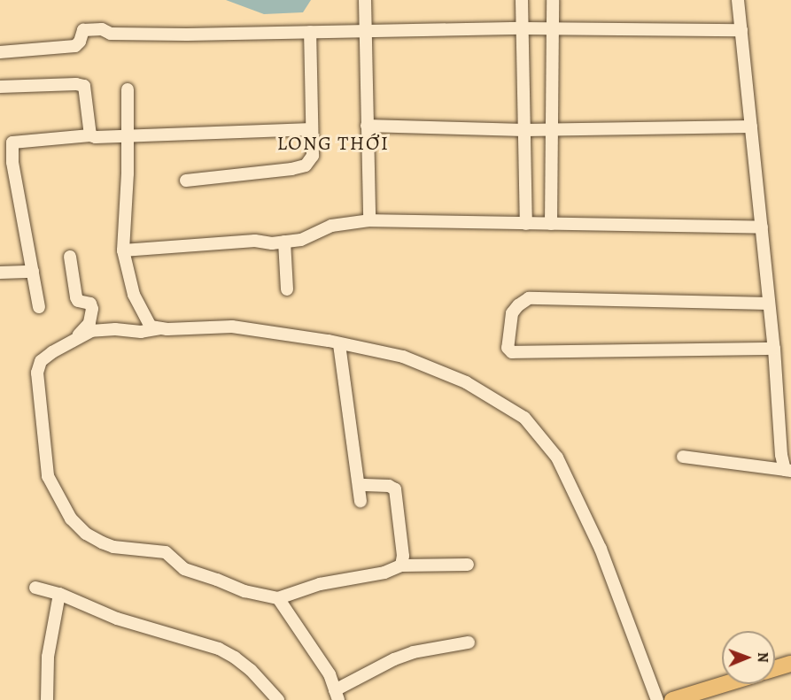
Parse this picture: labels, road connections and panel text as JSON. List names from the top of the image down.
{
  "districts": ["LONG THỚI"],
  "north": "right"
}
